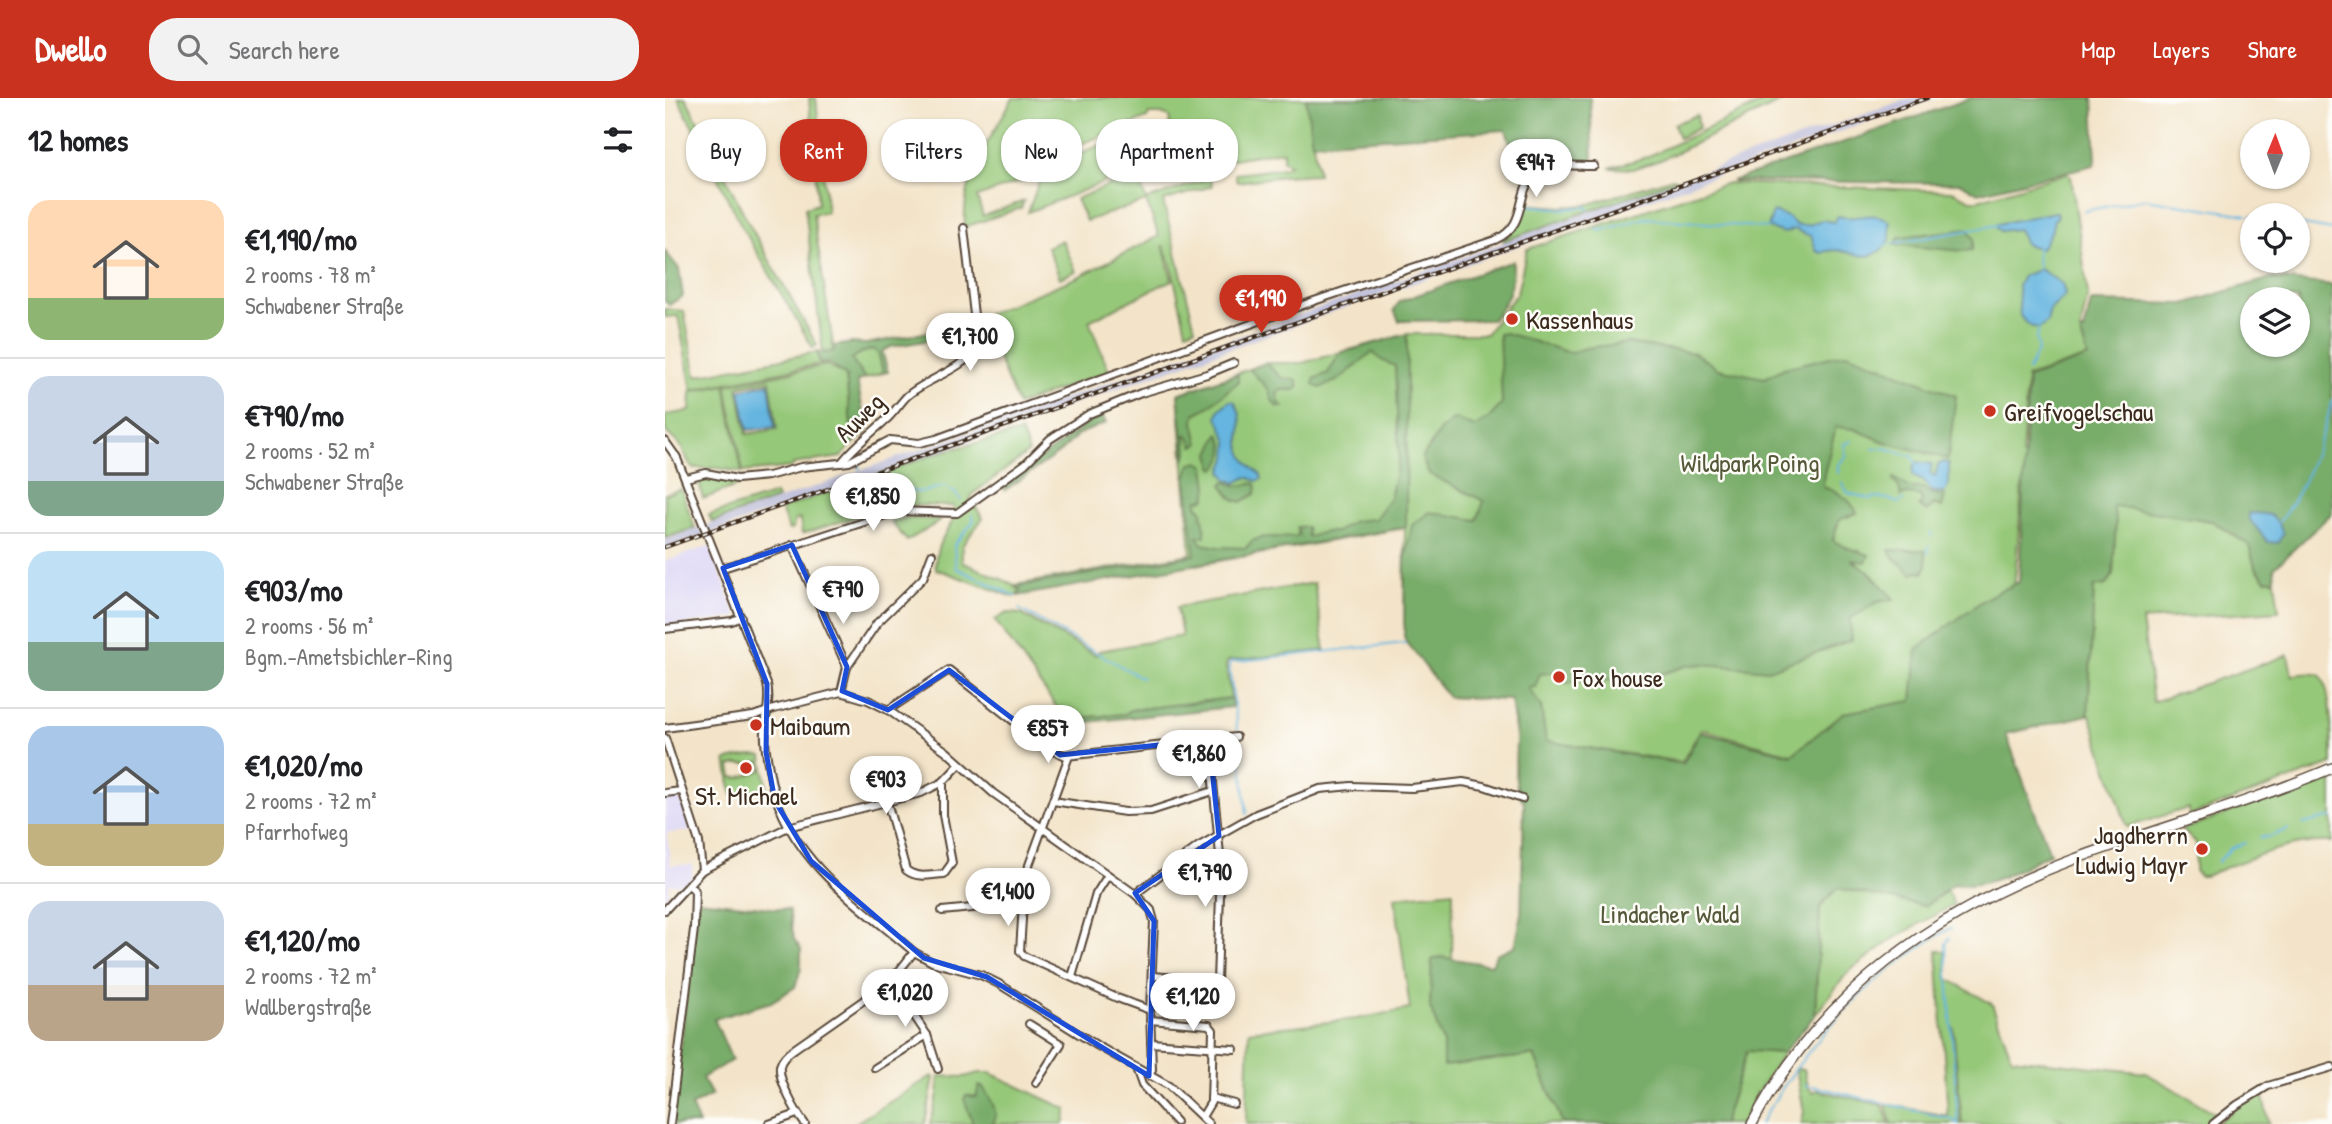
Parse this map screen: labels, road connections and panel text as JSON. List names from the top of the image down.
{
  "streets": {
    "street": ["Auweg"]
  },
  "parks": ["Wildpark Poing", "Lindacher Wald"],
  "places": [
    "Kassenhaus",
    "Greifvogelschau",
    "Fox house",
    "Maibaum",
    "St. Michael",
    "Jagdherrn Ludwig Mayr"
  ],
  "north": "top",
  "page": {
    "header": "Dwello",
    "search": "Search here",
    "nav": ["Map", "Layers", "Share"],
    "heading": "12 homes",
    "chip": [
      "Buy",
      "Rent",
      "Filters",
      "New",
      "Apartment"
    ],
    "price": [
      "€947",
      "€1,190",
      "€1,700",
      "€1,850",
      "€790",
      "€857",
      "€1,860",
      "€903",
      "€1,790",
      "€1,400",
      "€1,020",
      "€1,120"
    ],
    "list": [
      {
        "name": "€1,190/mo",
        "note": "2 rooms · 78 m² · Schwabener Straße"
      },
      {
        "name": "€790/mo",
        "note": "2 rooms · 52 m² · Schwabener Straße"
      },
      {
        "name": "€903/mo",
        "note": "2 rooms · 56 m² · Bgm.-Ametsbichler-Ring"
      },
      {
        "name": "€1,020/mo",
        "note": "2 rooms · 72 m² · Pfarrhofweg"
      },
      {
        "name": "€1,120/mo",
        "note": "2 rooms · 72 m² · Wallbergstraße"
      }
    ]
  }
}
